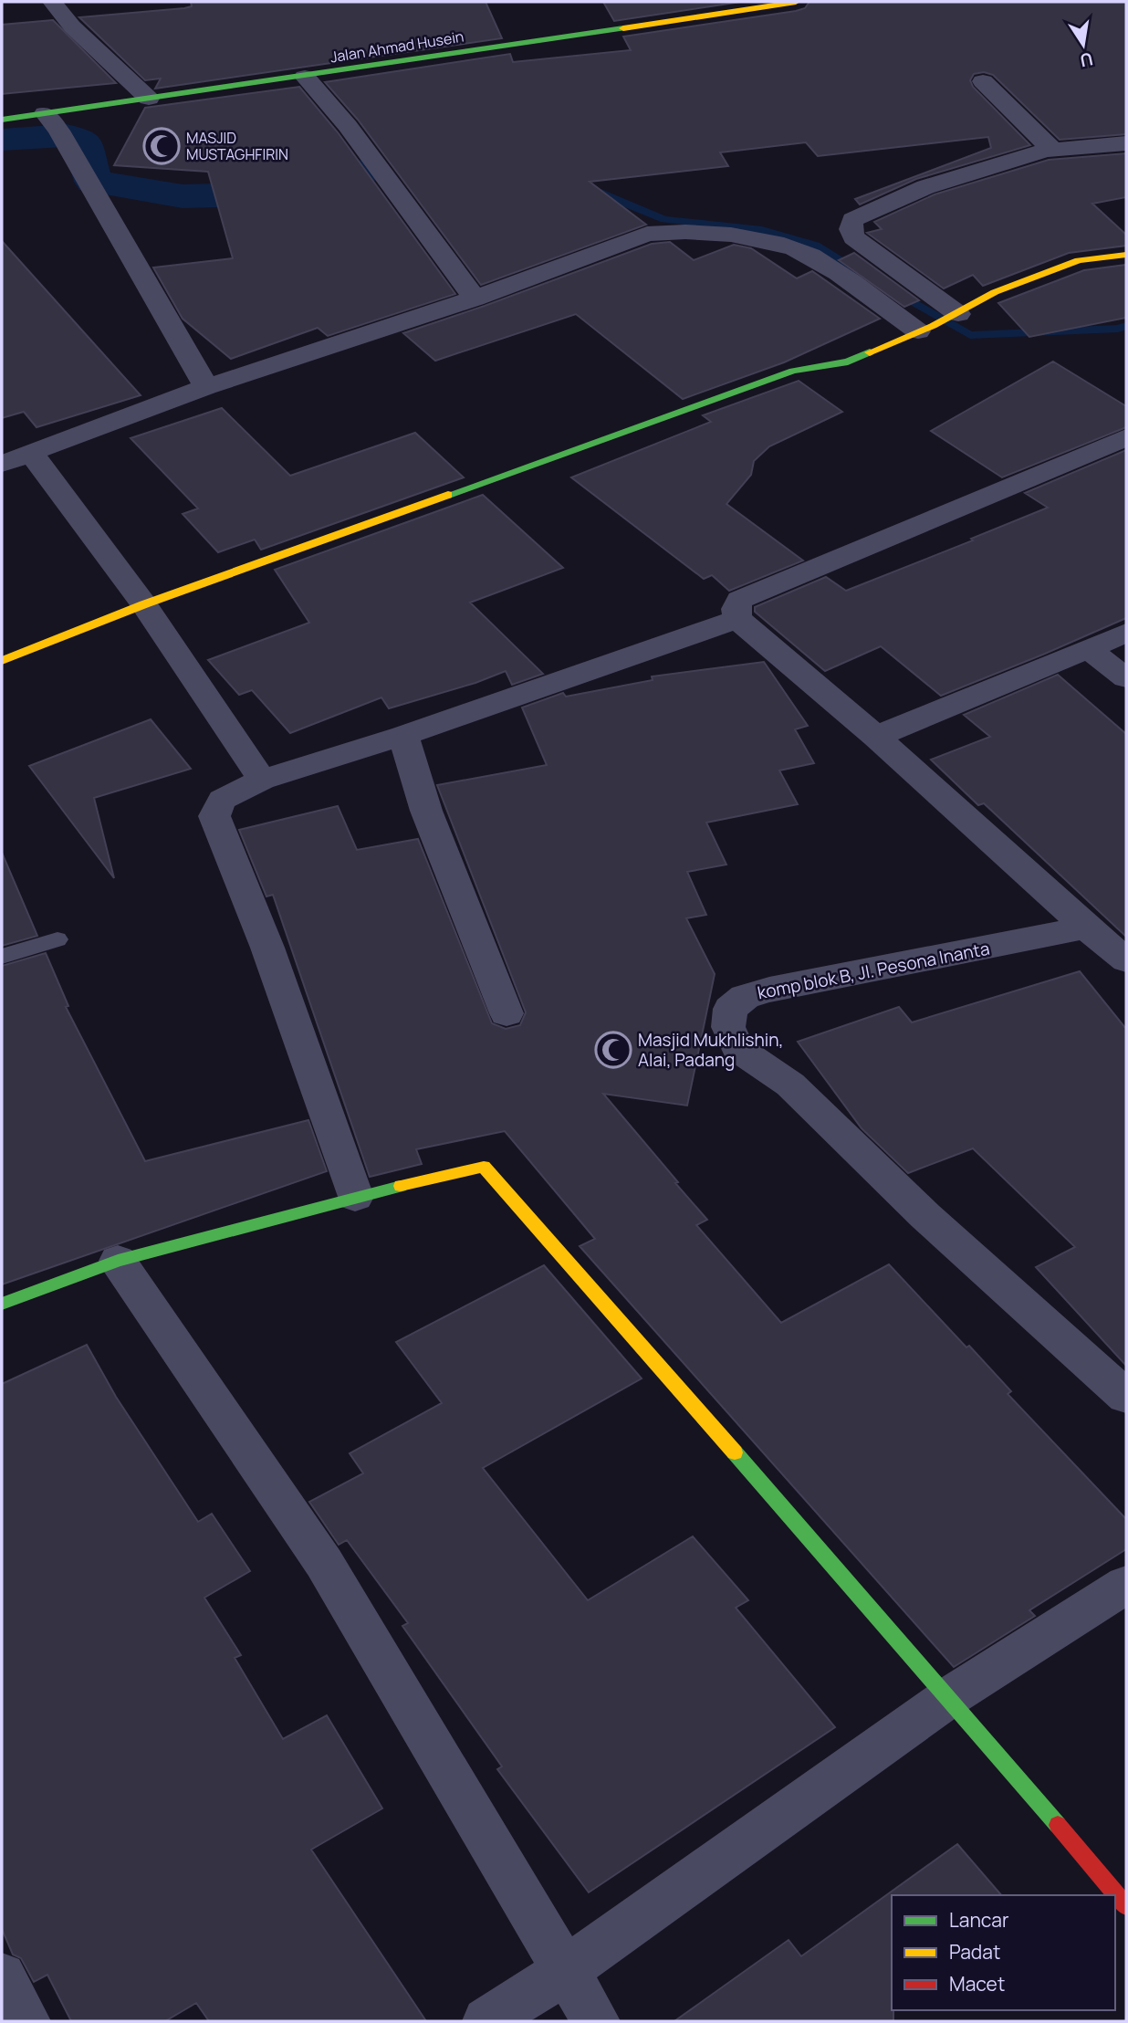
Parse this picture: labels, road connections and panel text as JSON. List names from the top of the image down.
{
  "streets": {
    "street": ["Jalan Ahmad Husein", "komp blok B, Jl. Pesona Inanta"]
  },
  "places": {
    "mosque": ["MASJID MUSTAGHFIRIN", "Masjid Mukhlishin, Alai, Padang"]
  },
  "legend": ["Lancar", "Padat", "Macet"],
  "north": "bottom"
}
